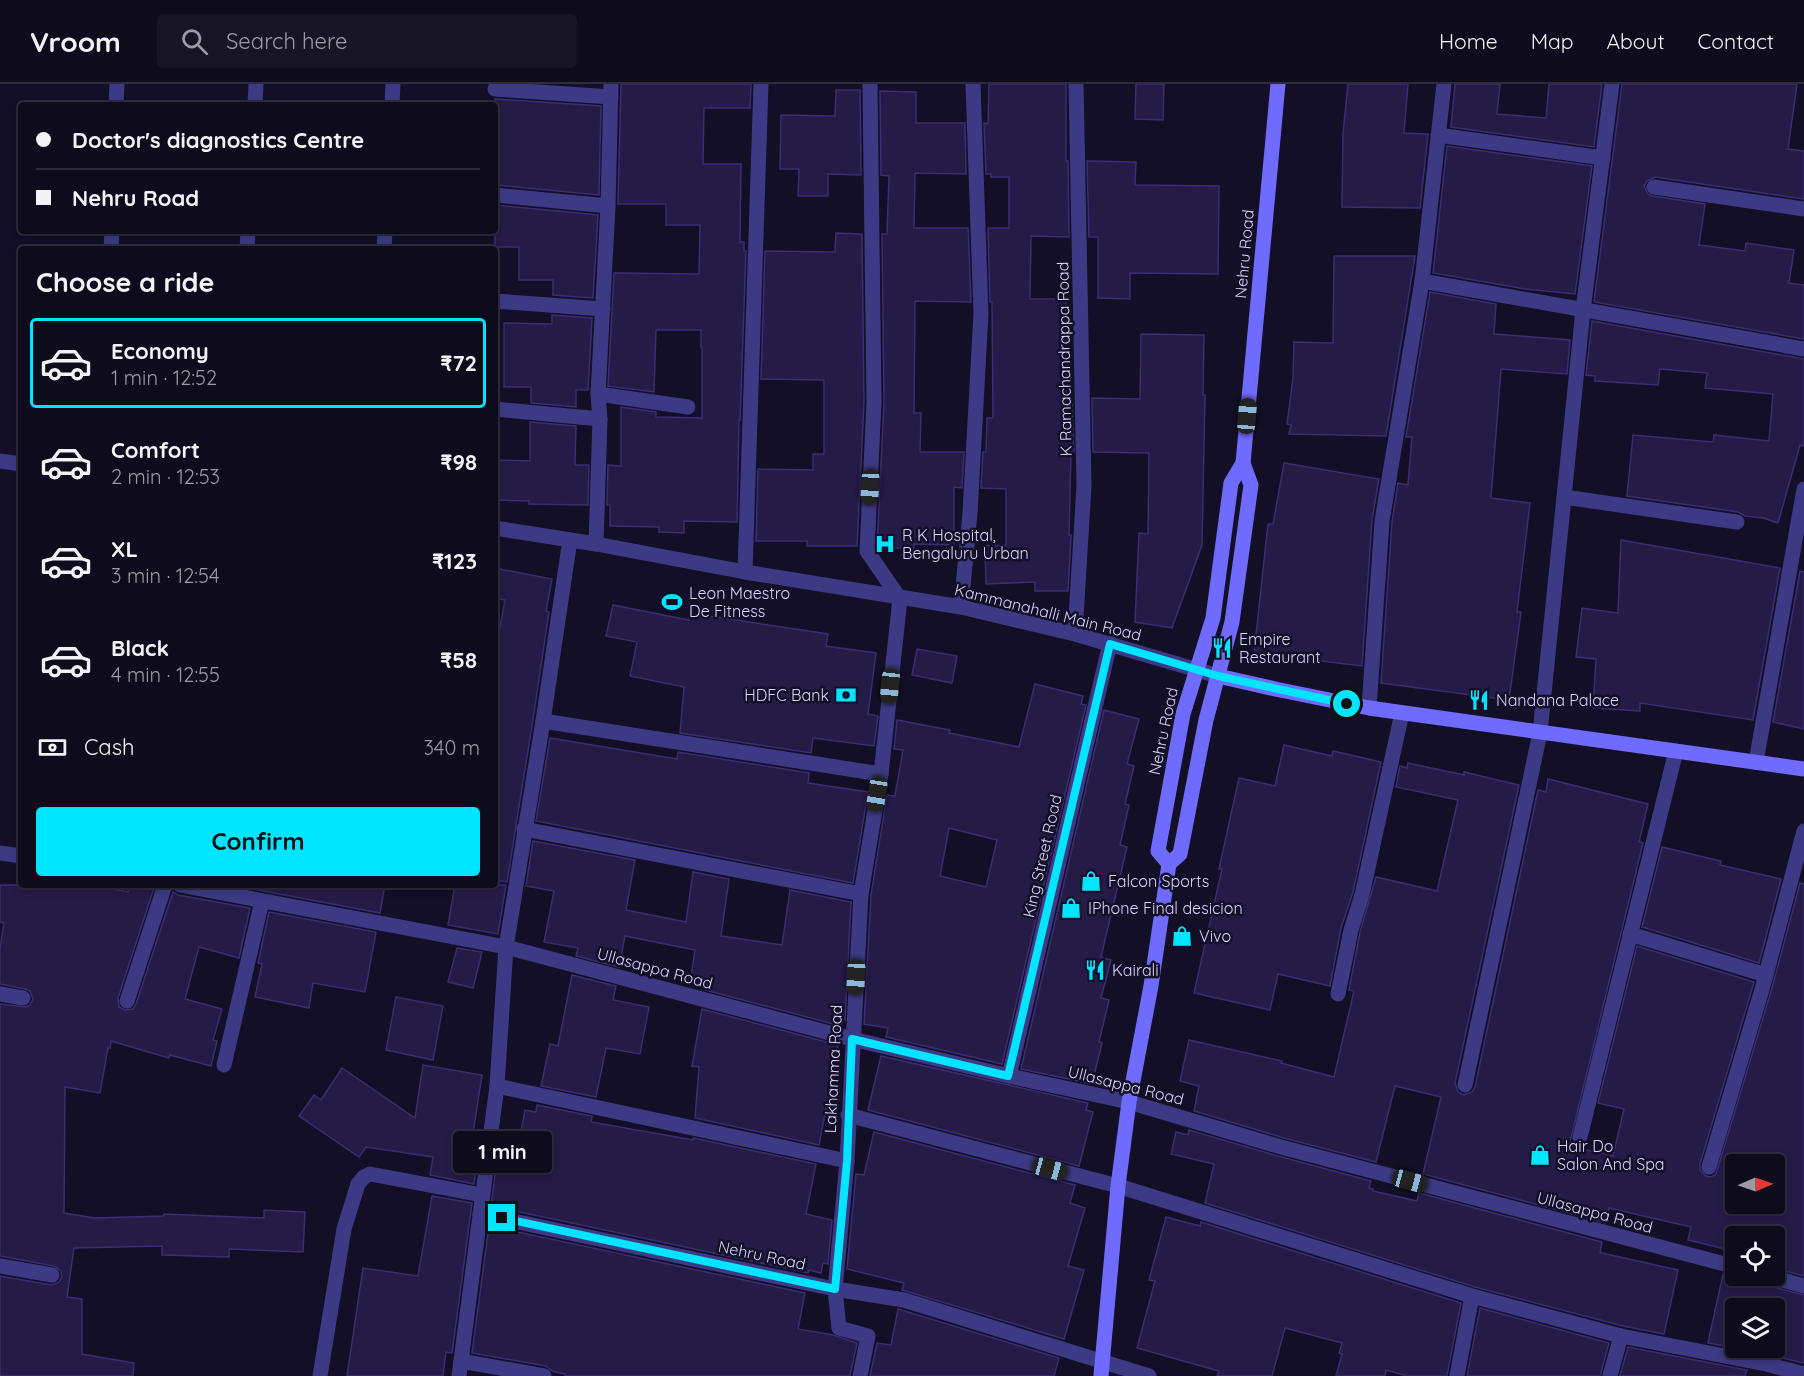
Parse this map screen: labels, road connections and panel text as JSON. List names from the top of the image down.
{
  "streets": {
    "main road": ["Nehru Road", "Kammanahalli Main Road"],
    "street": [
      "K Ramachandrappa Road",
      "King Street Road",
      "Ullasappa Road",
      "Lakhamma Road"
    ]
  },
  "crossings": [
    ["Nehru Road", "Kammanahalli Main Road"],
    ["Nehru Road", "Ullasappa Road"],
    ["Nehru Road", "Lakhamma Road"],
    ["K Ramachandrappa Road", "Kammanahalli Main Road"],
    ["Kammanahalli Main Road", "King Street Road"],
    ["Kammanahalli Main Road", "Lakhamma Road"],
    ["King Street Road", "Ullasappa Road"],
    ["Ullasappa Road", "Lakhamma Road"]
  ],
  "places": {
    "hospital": ["R K Hospital, Bengaluru Urban"],
    "sports": ["Leon Maestro De Fitness"],
    "restaurant": ["Empire Restaurant", "Nandana Palace", "Kairali"],
    "bank": ["HDFC Bank"],
    "shop": [
      "Falcon Sports",
      "IPhone Final desicion",
      "Vivo",
      "Hair Do Salon And Spa"
    ]
  },
  "north": "right",
  "page": {
    "header": "Vroom",
    "search": "Search here",
    "nav": [
      "Home",
      "Map",
      "About",
      "Contact"
    ],
    "banner": ["Doctor's diagnostics Centre", "Nehru Road"],
    "heading": "Choose a ride",
    "list": [
      {
        "name": "Economy",
        "note": "1 min · 12:52",
        "value": "₹72"
      },
      {
        "name": "Comfort",
        "note": "2 min · 12:53",
        "value": "₹98"
      },
      {
        "name": "XL",
        "note": "3 min · 12:54",
        "value": "₹123"
      },
      {
        "name": "Black",
        "note": "4 min · 12:55",
        "value": "₹58"
      }
    ],
    "pay": ["Cash", "340 m"],
    "buttons": "Confirm",
    "bubble": "1 min"
  }
}
